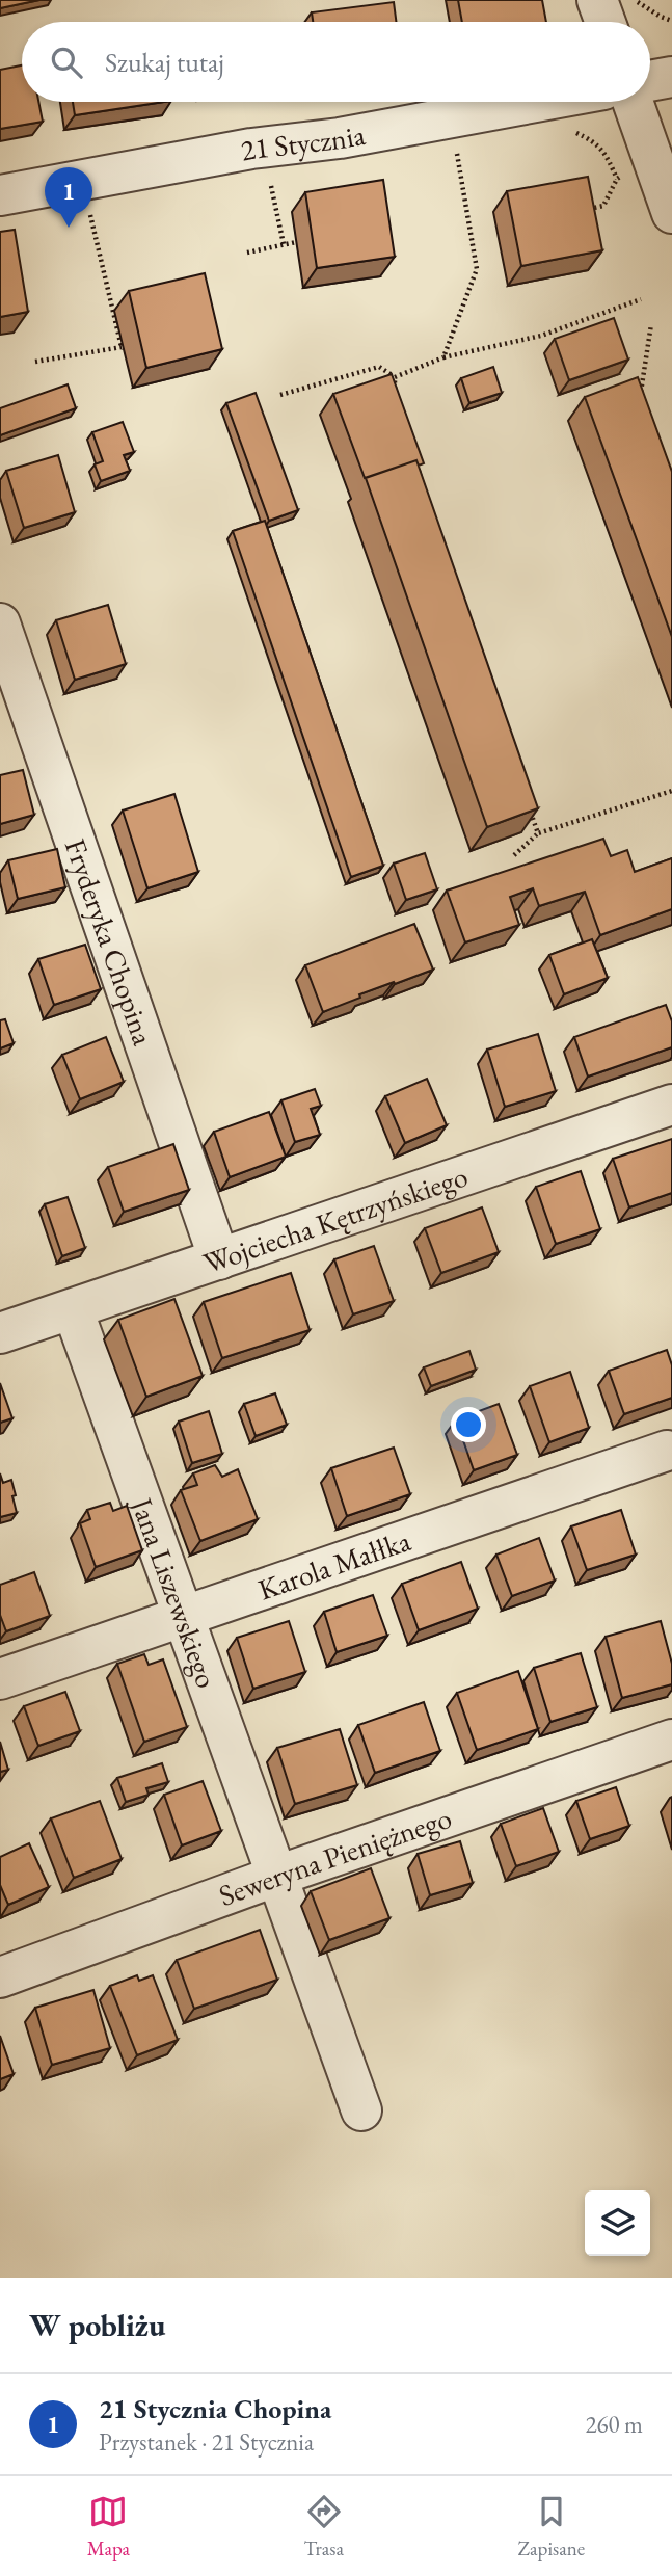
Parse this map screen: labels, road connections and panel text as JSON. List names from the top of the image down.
{
  "streets": {
    "street": [
      "21 Stycznia",
      "Fryderyka Chopina",
      "Wojciecha Kętrzyńskiego",
      "Karola Małłka",
      "Jana Liszewskiego",
      "Seweryna Pieniężnego"
    ]
  },
  "crossings": [
    ["Fryderyka Chopina", "Wojciecha Kętrzyńskiego"],
    ["Wojciecha Kętrzyńskiego", "Jana Liszewskiego"],
    ["Karola Małłka", "Jana Liszewskiego"],
    ["Jana Liszewskiego", "Seweryna Pieniężnego"]
  ],
  "page": {
    "search": "Szukaj tutaj",
    "pins": "1",
    "heading": "W pobliżu",
    "list": [
      {
        "mark": "1",
        "name": "21 Stycznia Chopina",
        "note": "Przystanek · 21 Stycznia",
        "value": "260 m"
      }
    ],
    "nav": ["Mapa", "Trasa", "Zapisane"]
  }
}
